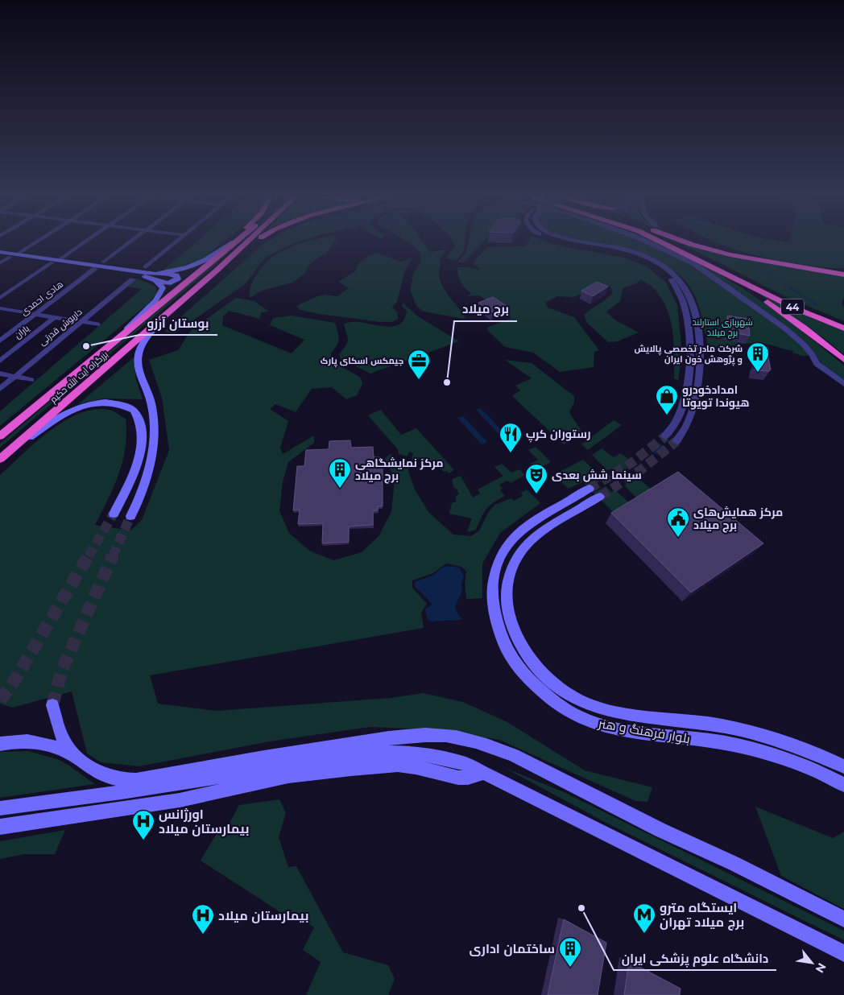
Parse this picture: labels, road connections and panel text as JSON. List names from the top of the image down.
{
  "streets": {
    "highway": ["44", "بزرگراه آیت الله حکیم"],
    "main road": ["بلوار فرهنگ و هنر"],
    "street": ["هادی احمدی", "داریوش قدرتی", "یاران"]
  },
  "parks": ["شهربازی استارلند برج میلاد"],
  "places": {
    "other": ["بوستان آرزو", "برج میلاد", "دانشگاه علوم پزشکی ایران"],
    "building": ["شرکت مادر تخصصی پالایش و پژوهش خون ایران", "مرکز نمایشگاهی برج میلاد", "ساختمان اداری"],
    "office": ["جیمکس اسکای پارک"],
    "shop": ["امدادخودرو هیوندا تویوتا"],
    "restaurant": ["رستوران کرپ"],
    "theatre": ["سینما شش بعدی"],
    "public building": ["مرکز همایش‌های برج میلاد"],
    "hospital": ["اورژانس بیمارستان میلاد", "بیمارستان میلاد"],
    "metro station": ["ایستگاه مترو برج میلاد تهران"]
  },
  "north": "bottom right"
}
